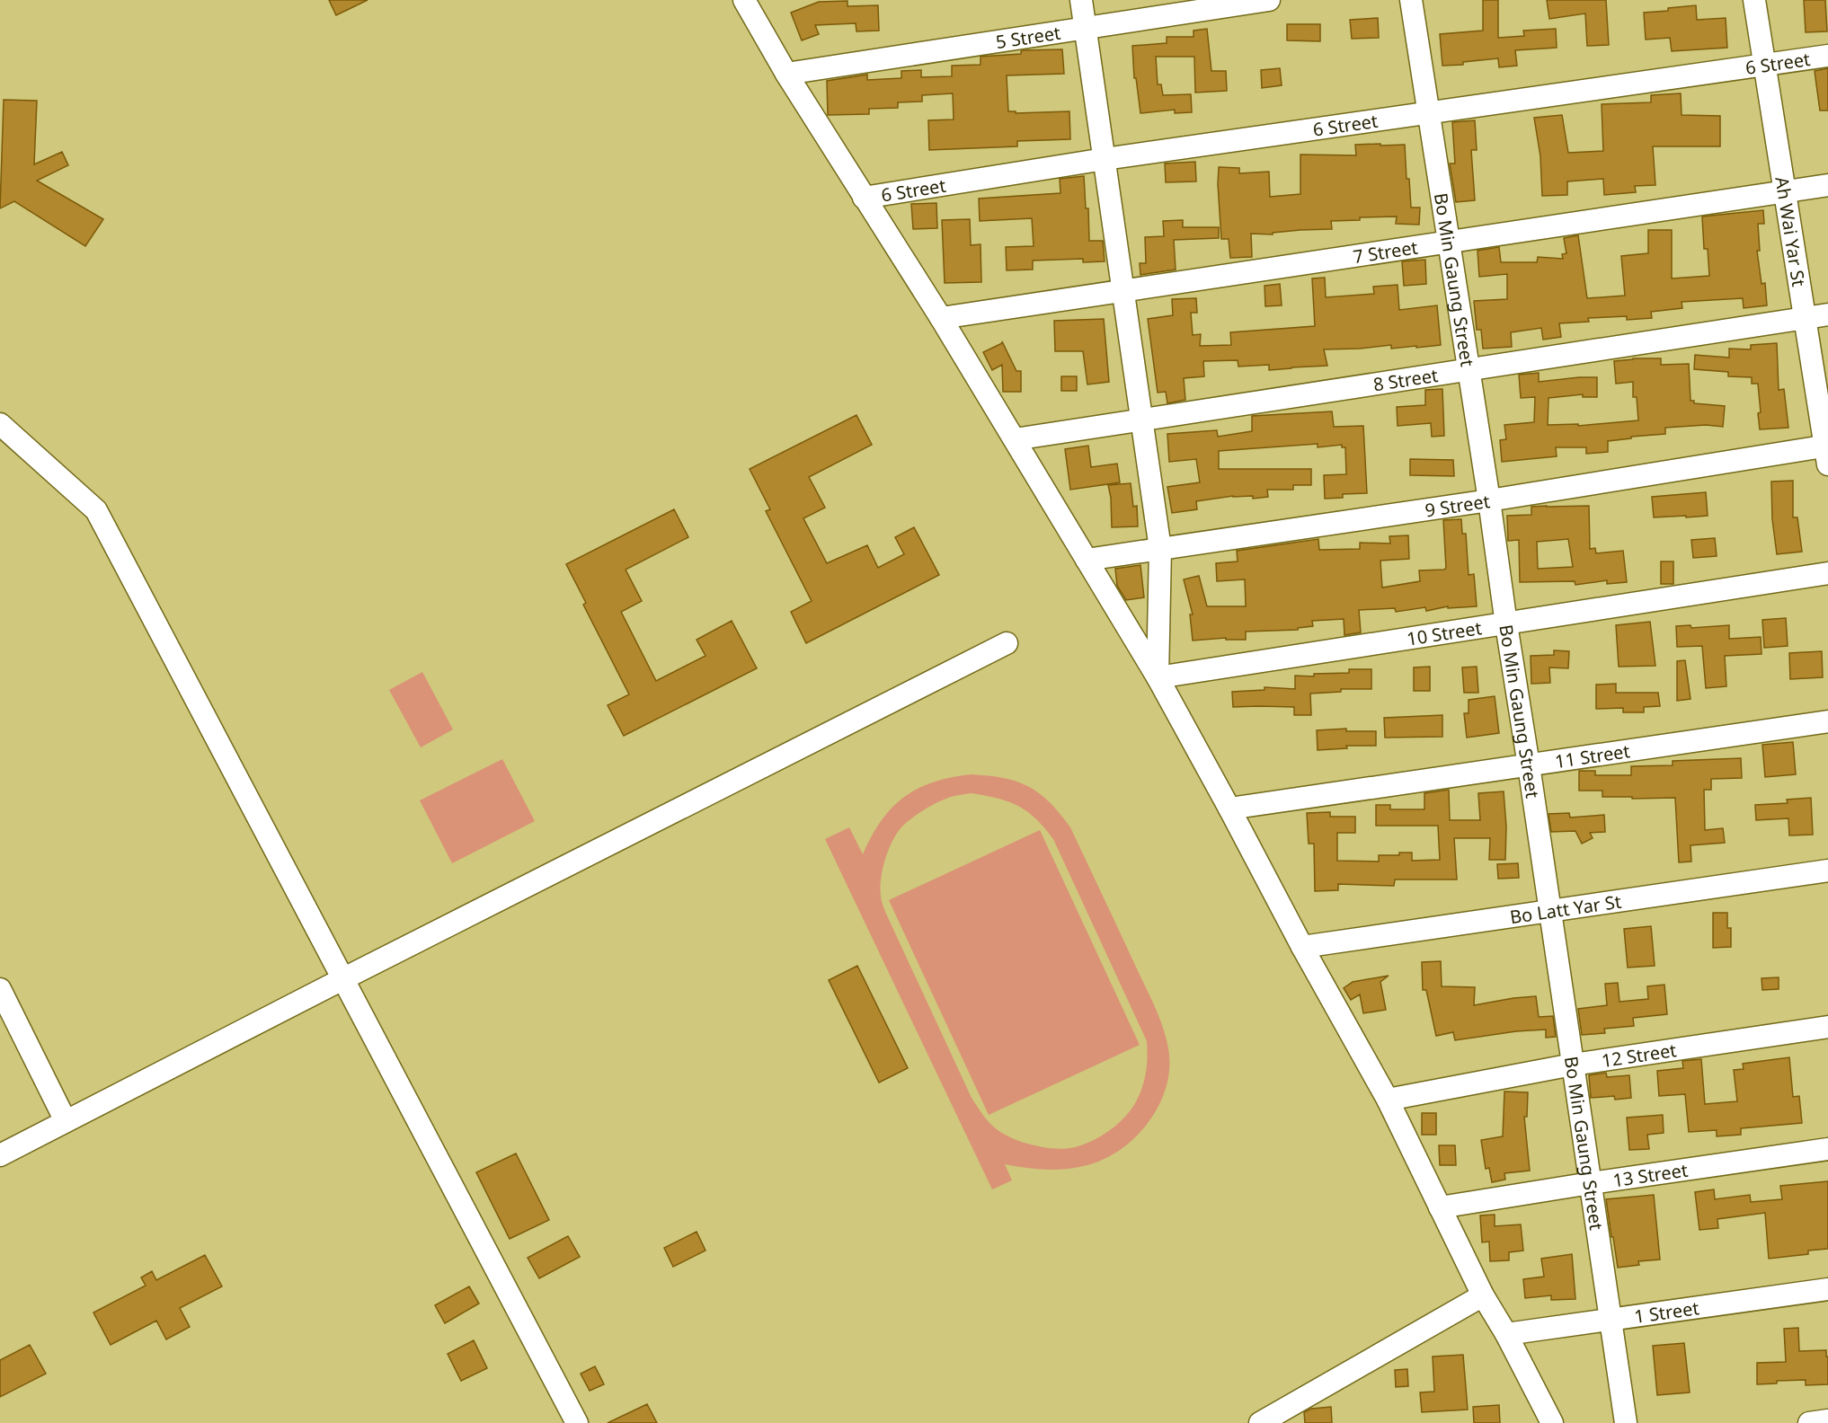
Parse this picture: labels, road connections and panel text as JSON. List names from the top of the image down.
{
  "streets": {
    "street": [
      "5 Street",
      "6 Street",
      "Ah Wai Yar St",
      "7 Street",
      "Bo Min Gaung Street",
      "8 Street",
      "9 Street",
      "10 Street",
      "11 Street",
      "Bo Latt Yar St",
      "12 Street",
      "13 Street",
      "1 Street"
    ]
  },
  "crossings": [
    ["6 Street", "Ah Wai Yar St"],
    ["6 Street", "Bo Min Gaung Street"],
    ["Ah Wai Yar St", "7 Street"],
    ["Ah Wai Yar St", "8 Street"],
    ["Ah Wai Yar St", "9 Street"],
    ["7 Street", "Bo Min Gaung Street"],
    ["Bo Min Gaung Street", "8 Street"],
    ["Bo Min Gaung Street", "9 Street"],
    ["Bo Min Gaung Street", "10 Street"],
    ["Bo Min Gaung Street", "11 Street"],
    ["Bo Min Gaung Street", "Bo Latt Yar St"],
    ["Bo Min Gaung Street", "12 Street"],
    ["Bo Min Gaung Street", "13 Street"],
    ["Bo Min Gaung Street", "1 Street"]
  ]
}
